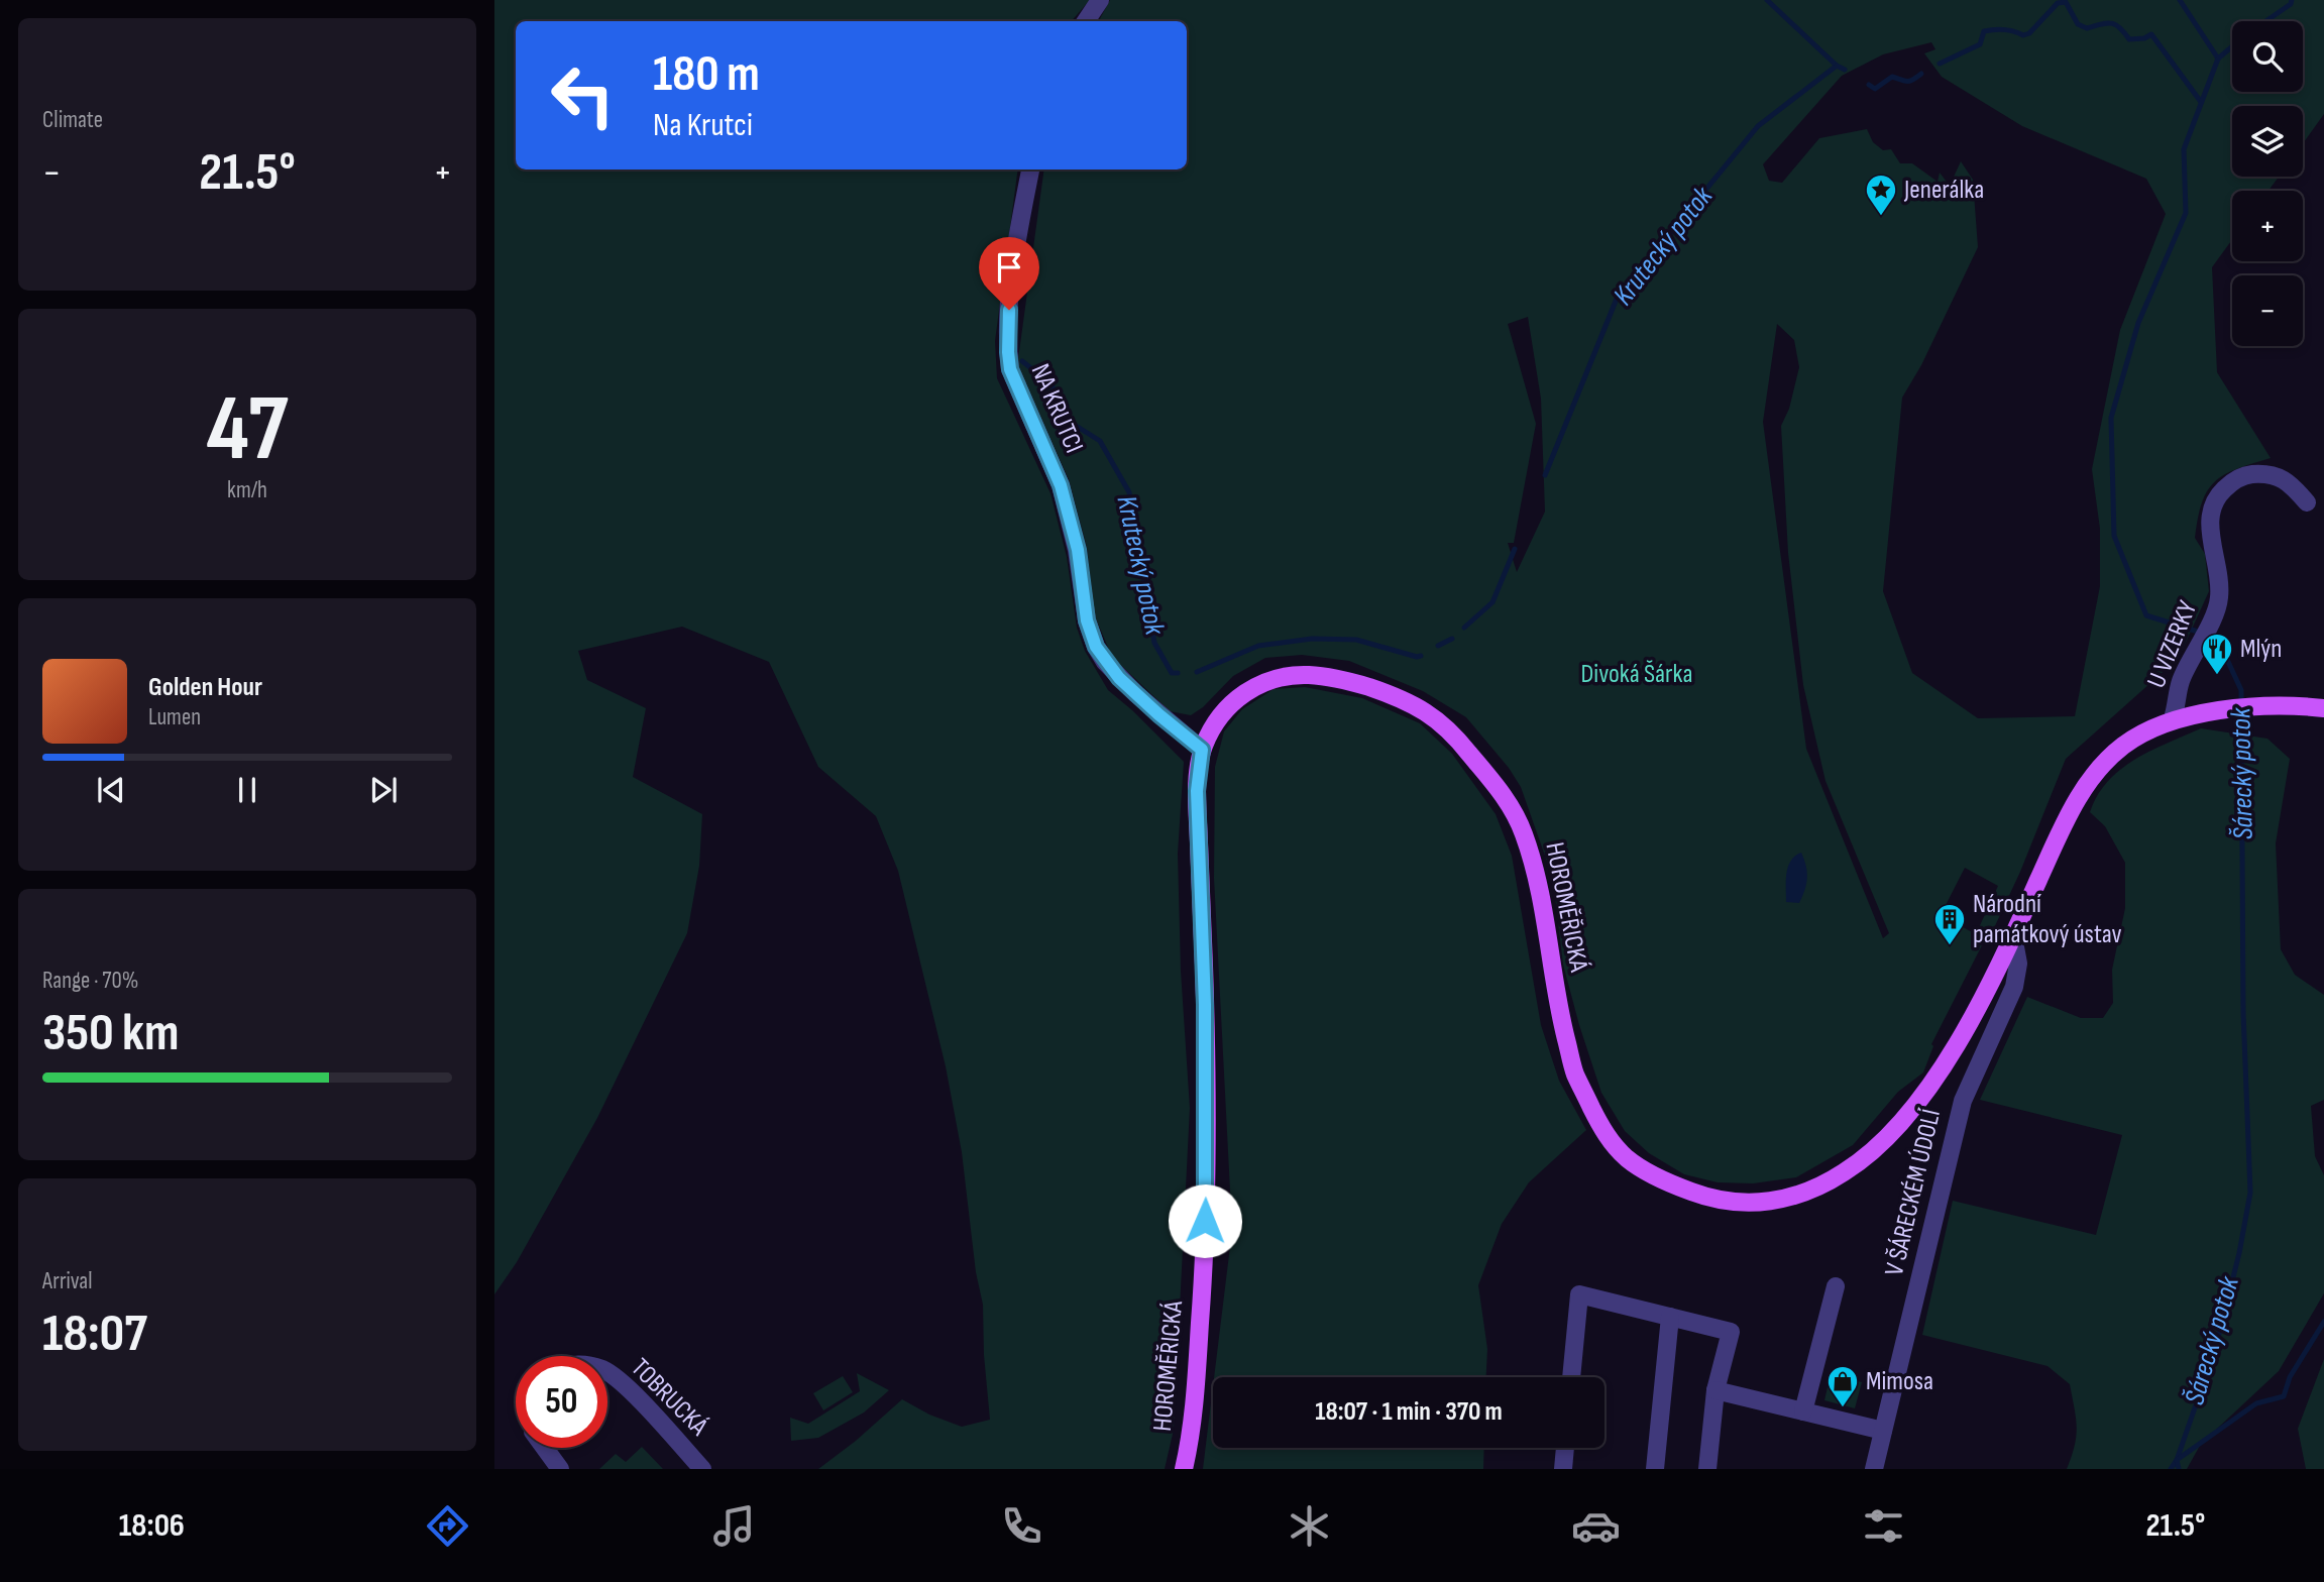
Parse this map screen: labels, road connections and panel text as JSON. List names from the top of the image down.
{
  "streets": {
    "main road": ["HOROMĚŘICKÁ"],
    "street": [
      "NA KRUTCI",
      "U VIZERKY",
      "V ŠÁRECKÉM ÚDOLÍ",
      "TOBRUCKÁ"
    ]
  },
  "crossings": [
    ["NA KRUTCI", "HOROMĚŘICKÁ"],
    ["U VIZERKY", "HOROMĚŘICKÁ"],
    ["HOROMĚŘICKÁ", "V ŠÁRECKÉM ÚDOLÍ"]
  ],
  "water": ["Krutecký potok", "Šárecký potok"],
  "parks": ["Divoká Šárka"],
  "places": {
    "place": ["Jenerálka"],
    "restaurant": ["Mlýn"],
    "building": ["Národní památkový ústav"],
    "shop": ["Mimosa"]
  },
  "page": {
    "tile": [
      "Climate",
      ["47", "km/h"],
      ["Range · 70%", "350 km"],
      ["Arrival", "18:07"]
    ],
    "map_buttons": ["+", "−"],
    "turn": ["180 m", "Na Krutci"],
    "heat": ["−", "21.5°", "+"],
    "song": ["Golden Hour", "Lumen"],
    "limit": "50",
    "trip": "18:07 · 1 min · 370 m",
    "tabs": ["18:06", "21.5°"]
  }
}
